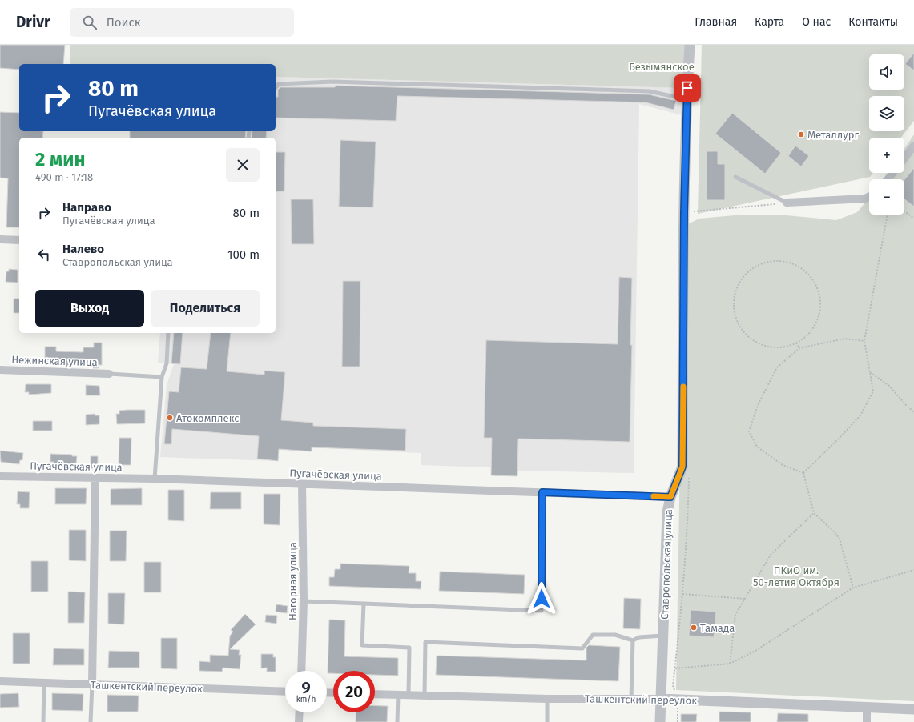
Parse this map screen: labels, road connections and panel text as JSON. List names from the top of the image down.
{
  "streets": {
    "street": [
      "Нежинская улица",
      "Пугачёвская улица",
      "Ставропольская улица",
      "Нагорная улица",
      "Ташкентский переулок"
    ]
  },
  "crossings": [
    ["Пугачёвская улица", "Ставропольская улица"],
    ["Пугачёвская улица", "Нагорная улица"],
    ["Ставропольская улица", "Ташкентский переулок"]
  ],
  "parks": ["Безымянское", "ПКиО им. 50-летия Октября"],
  "places": ["Металлург", "Атокомплекс", "Тамада"],
  "page": {
    "header": "Drivr",
    "search": "Поиск",
    "nav": [
      "Главная",
      "Карта",
      "О нас",
      "Контакты"
    ],
    "map_buttons": ["+", "−"],
    "turn": ["80 m", "Пугачёвская улица"],
    "heading": ["2 мин", "490 m · 17:18"],
    "list": [
      {
        "name": "Направо",
        "note": "Пугачёвская улица",
        "value": "80 m"
      },
      {
        "name": "Налево",
        "note": "Ставропольская улица",
        "value": "100 m"
      }
    ],
    "buttons": ["Выход", "Поделиться"],
    "speed": "9 km/h",
    "limit": "20"
  }
}
